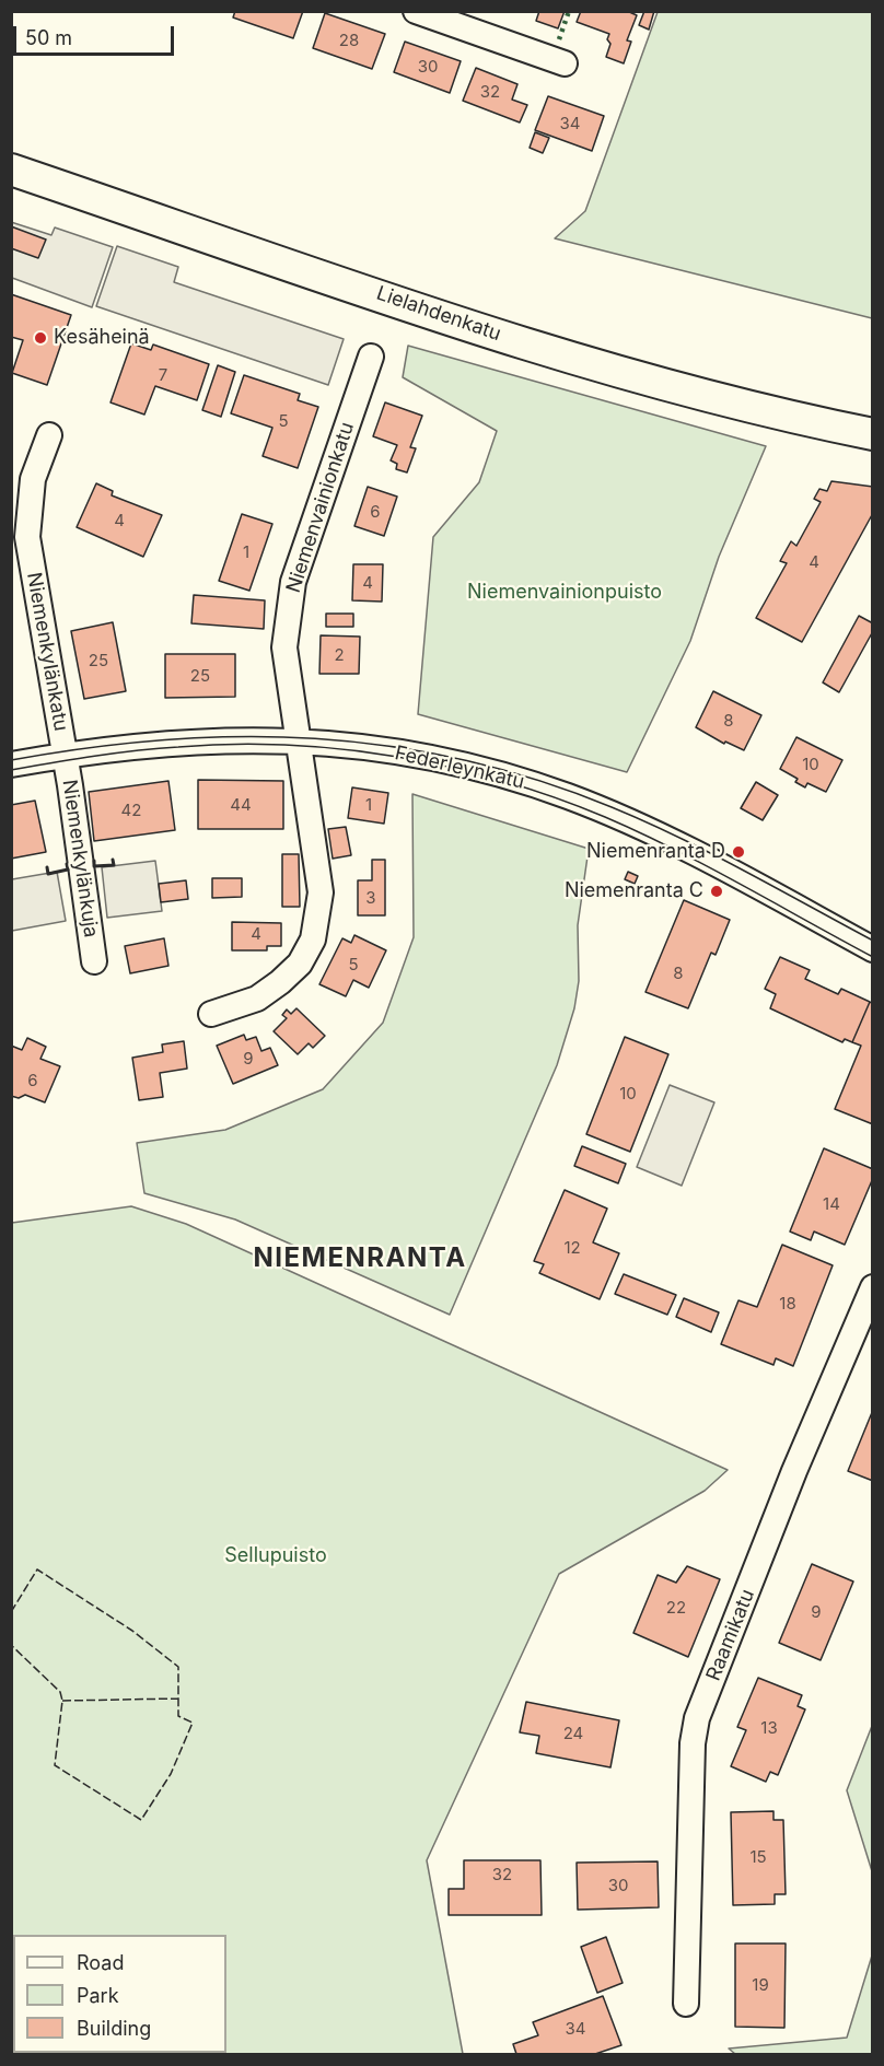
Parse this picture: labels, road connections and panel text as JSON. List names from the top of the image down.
{
  "streets": {
    "main road": ["Lielahdenkatu"],
    "street": [
      "Niemenvainionkatu",
      "Niemenkylänkatu",
      "Federleynkatu",
      "Niemenkylänkuja",
      "Raamikatu"
    ]
  },
  "crossings": [
    ["Niemenvainionkatu", "Federleynkatu"],
    ["Niemenkylänkatu", "Federleynkatu"],
    ["Niemenkylänkatu", "Niemenkylänkuja"],
    ["Federleynkatu", "Niemenkylänkuja"]
  ],
  "districts": ["NIEMENRANTA"],
  "parks": ["Niemenvainionpuisto", "Sellupuisto"],
  "places": ["Kesäheinä", "Niemenranta D", "Niemenranta C"],
  "house_numbers": [
    "28",
    "30",
    "32",
    "34",
    "7",
    "5",
    "6",
    "4",
    "1",
    "4",
    "4",
    "2",
    "25",
    "25",
    "8",
    "10",
    "44",
    "1",
    "42",
    "3",
    "4",
    "5",
    "8",
    "9",
    "6",
    "10",
    "14",
    "12",
    "18",
    "22",
    "9",
    "13",
    "24",
    "15",
    "32",
    "30",
    "19",
    "34"
  ],
  "legend": ["Road", "Park", "Building"],
  "scale_bar": "50 m"
}
